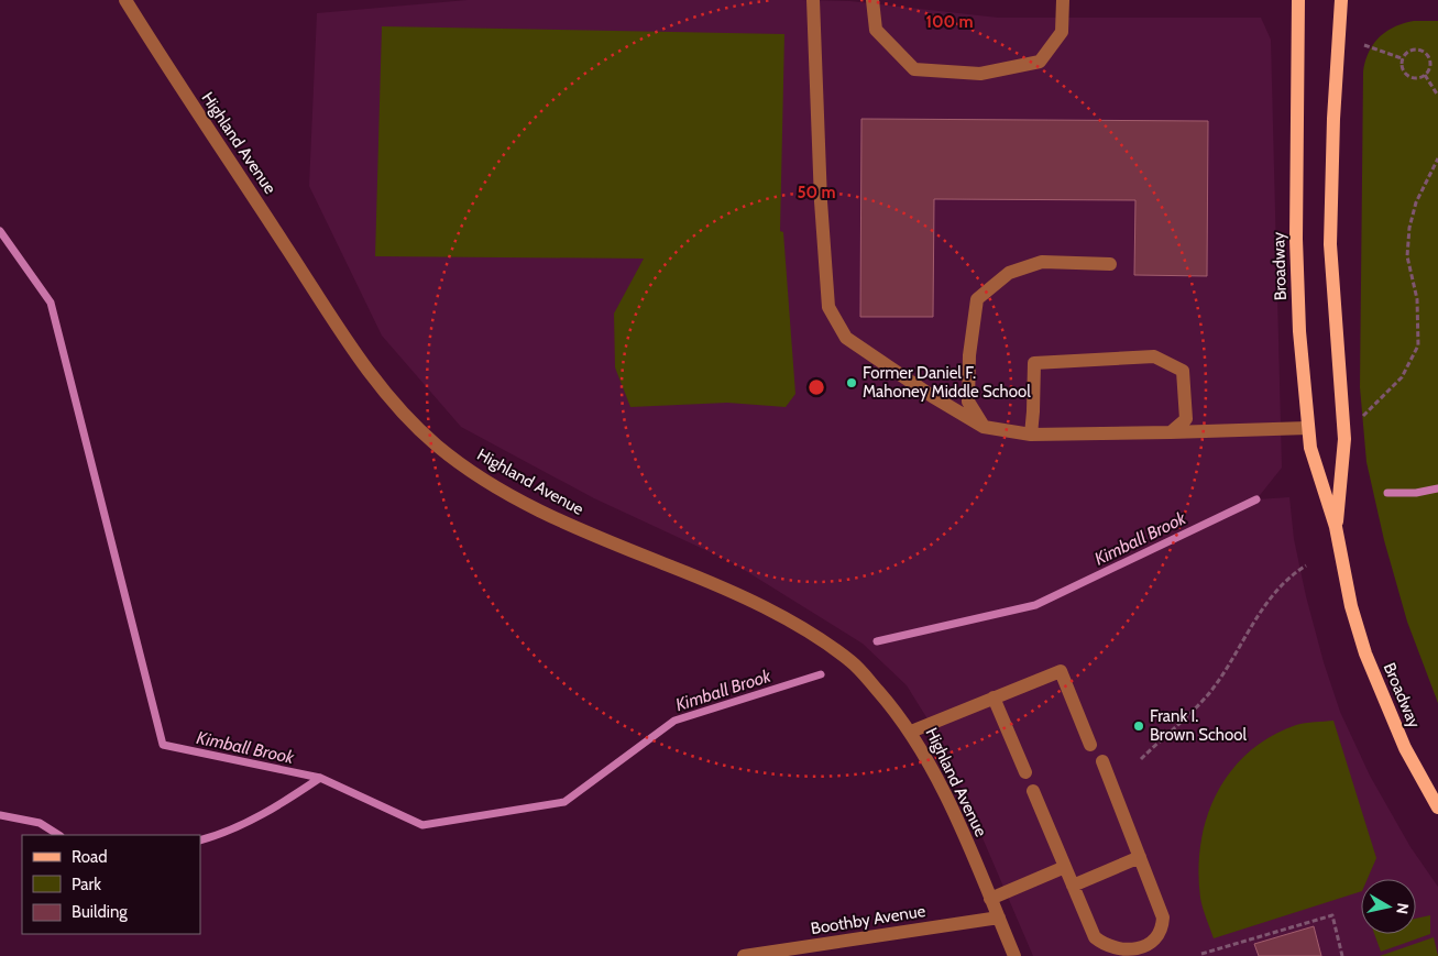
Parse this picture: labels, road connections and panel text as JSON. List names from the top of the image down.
{
  "streets": {
    "main road": ["Broadway"],
    "street": ["Highland Avenue", "Boothby Avenue"]
  },
  "crossings": [
    ["Highland Avenue", "Boothby Avenue"]
  ],
  "water": ["Kimball Brook"],
  "places": ["Former Daniel F. Mahoney Middle School", "Frank I. Brown School"],
  "legend": ["Road", "Park", "Building"],
  "north": "right",
  "rings": ["100 m", "50 m"]
}
